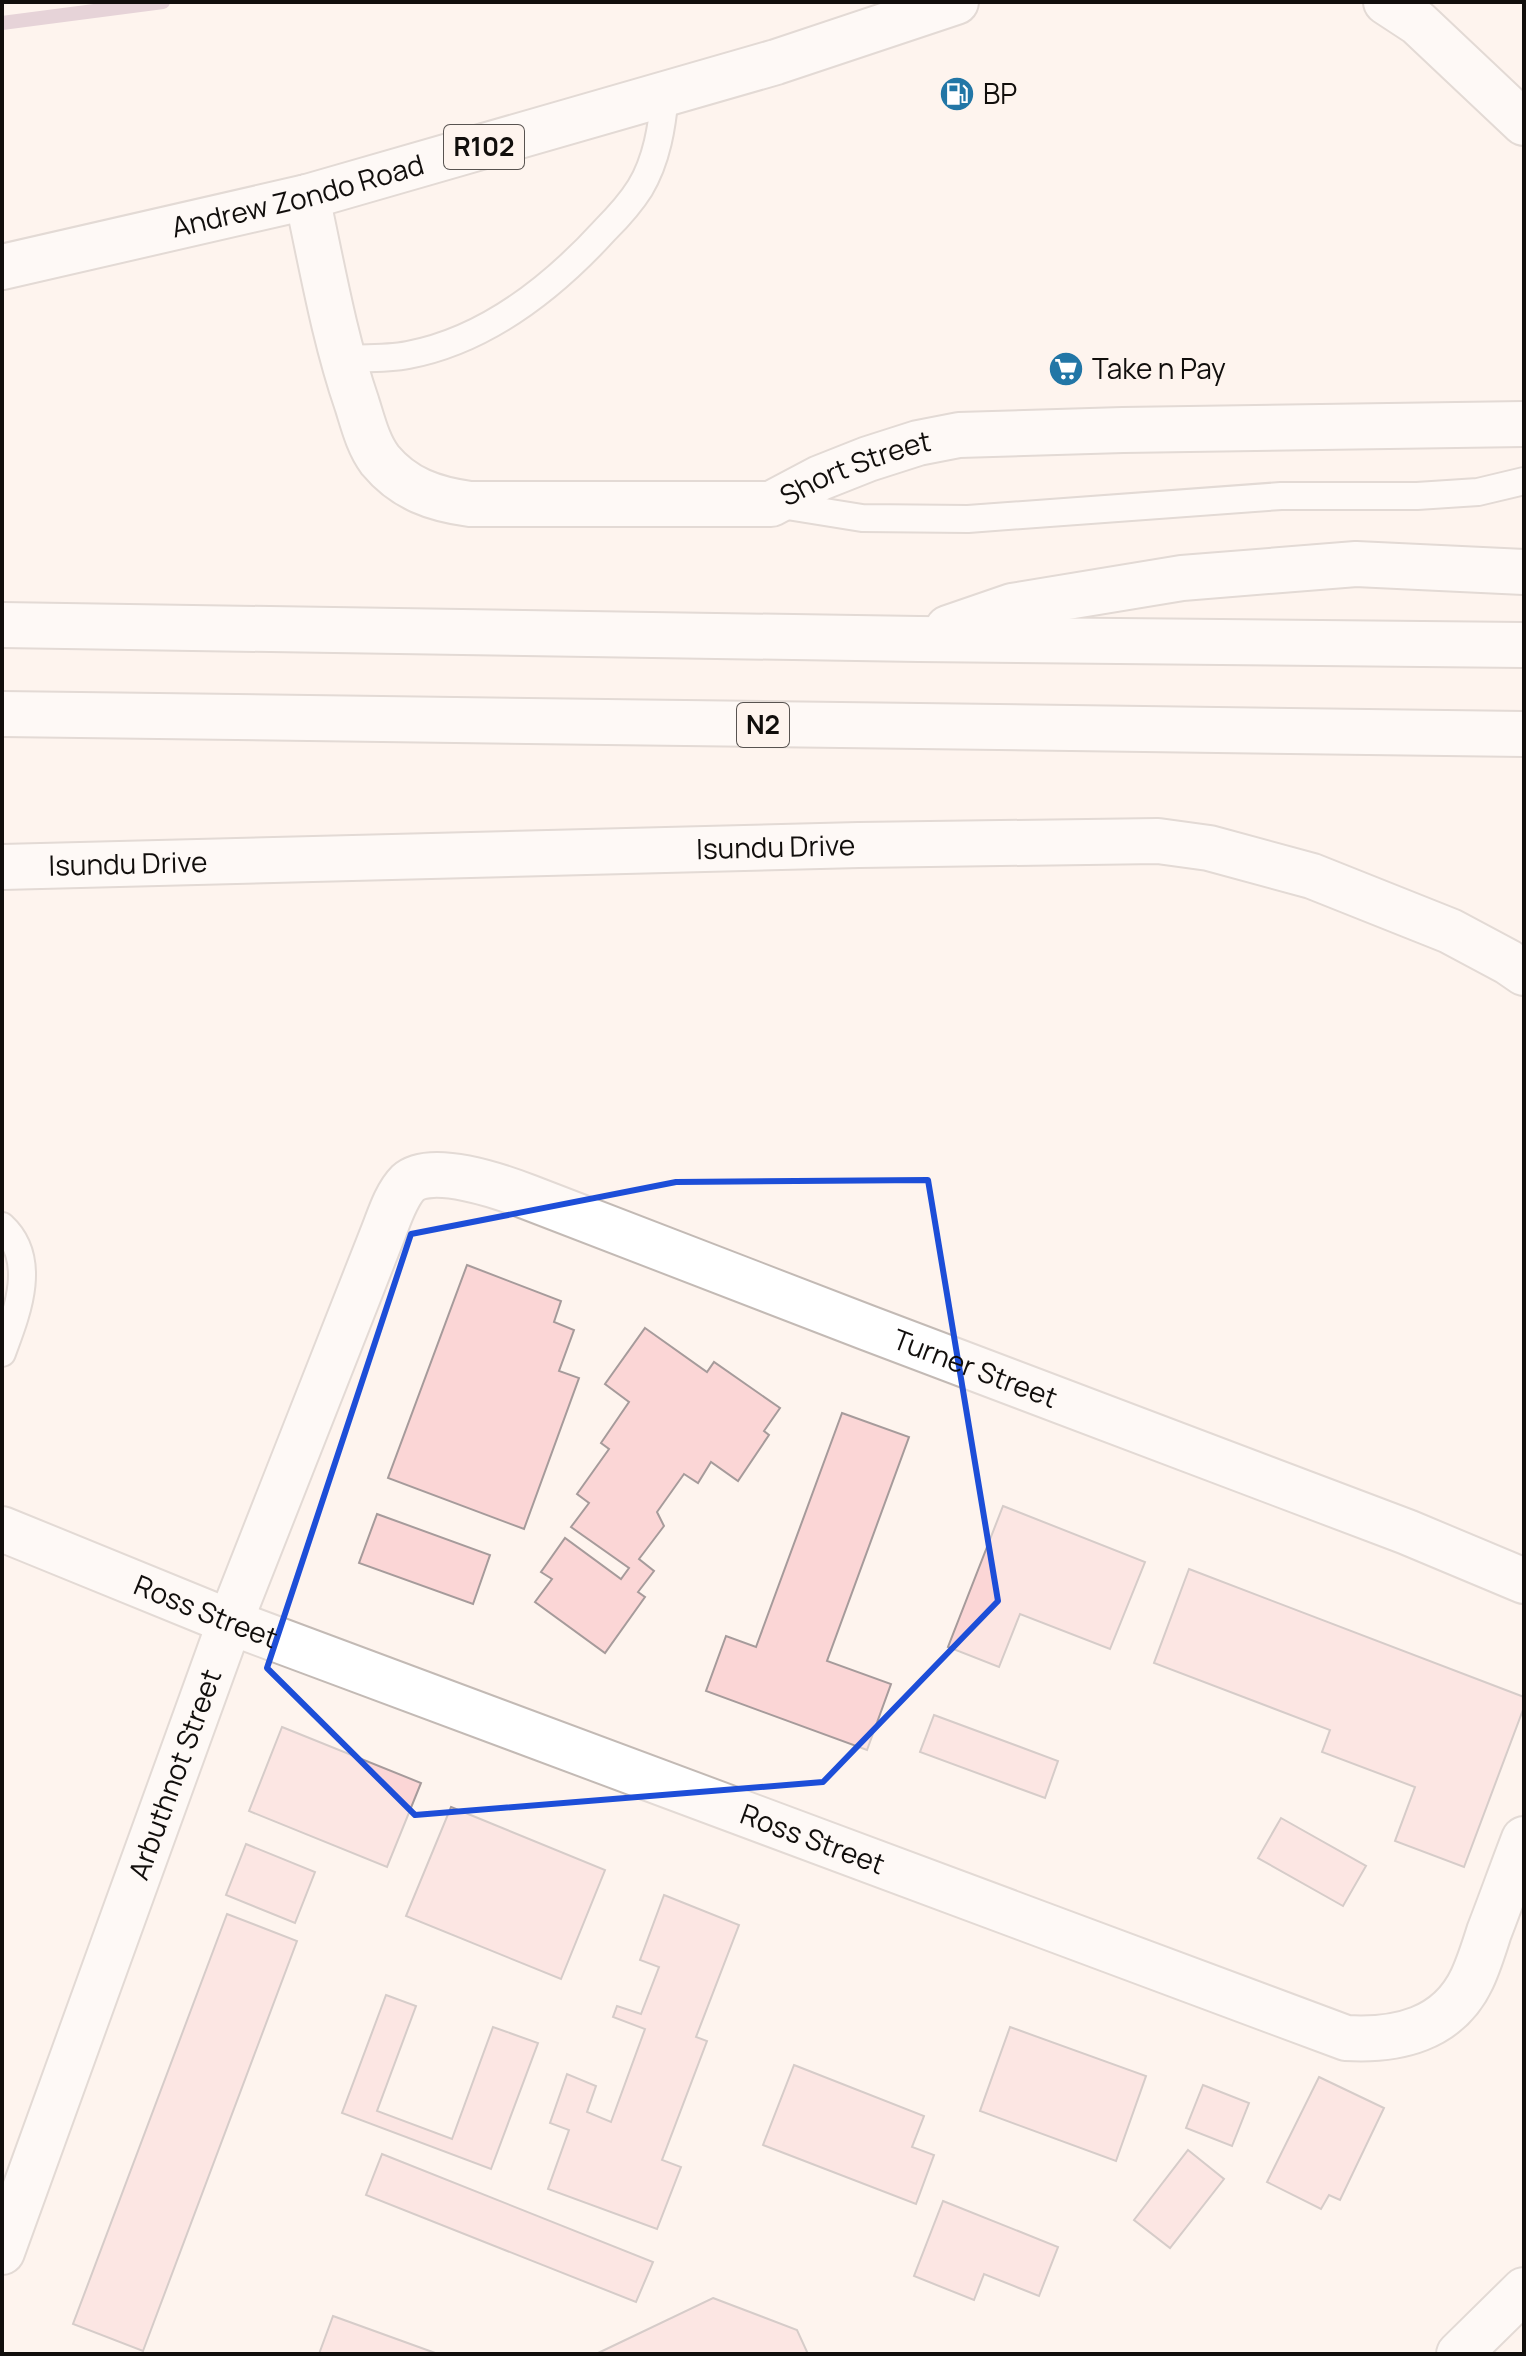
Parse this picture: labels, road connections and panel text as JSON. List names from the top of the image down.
{
  "streets": {
    "main road": [
      "R102",
      "Andrew Zondo Road",
      "Short Street",
      "N2",
      "Isundu Drive",
      "Turner Street",
      "Ross Street",
      "Arbuthnot Street"
    ]
  },
  "crossings": [
    ["Andrew Zondo Road", "Short Street"],
    ["Turner Street", "Arbuthnot Street"],
    ["Ross Street", "Arbuthnot Street"]
  ],
  "places": {
    "fuel station": ["BP"],
    "supermarket": ["Take n Pay"]
  }
}
